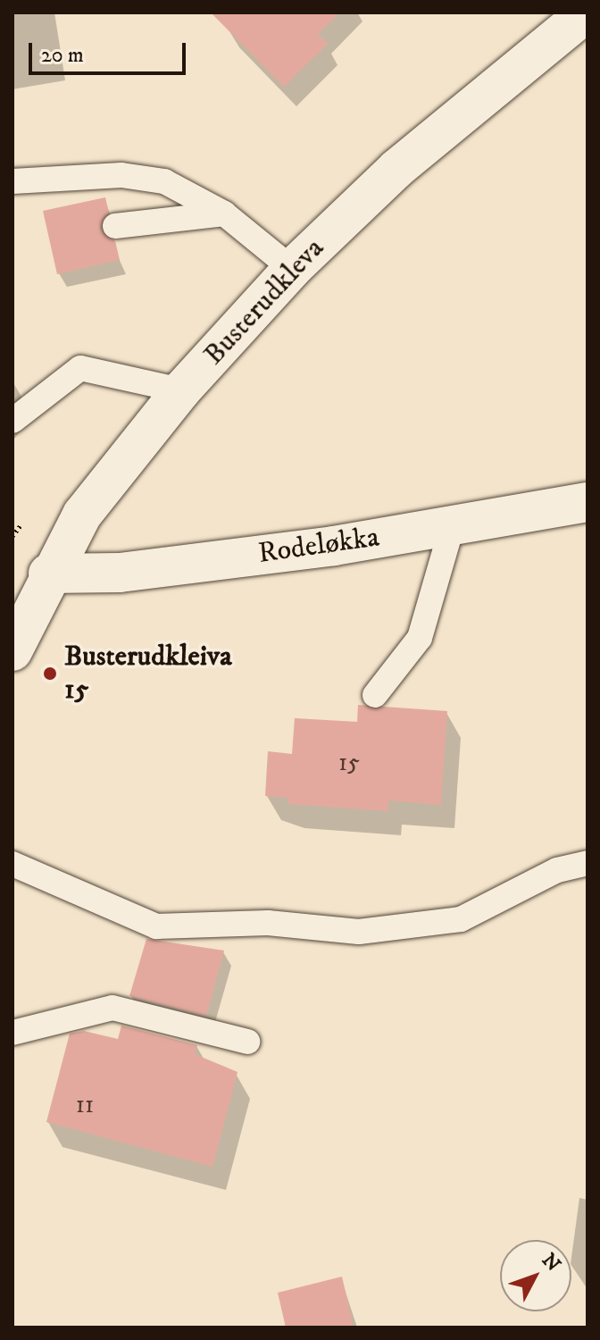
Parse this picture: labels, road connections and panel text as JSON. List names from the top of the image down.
{
  "streets": {
    "street": ["Busterudkleva", "Rodeløkka"]
  },
  "crossings": [
    ["Busterudkleva", "Rodeløkka"]
  ],
  "places": ["Busterudkleiva 15"],
  "house_numbers": ["15", "11"],
  "scale_bar": "20 m",
  "north": "top right"
}
